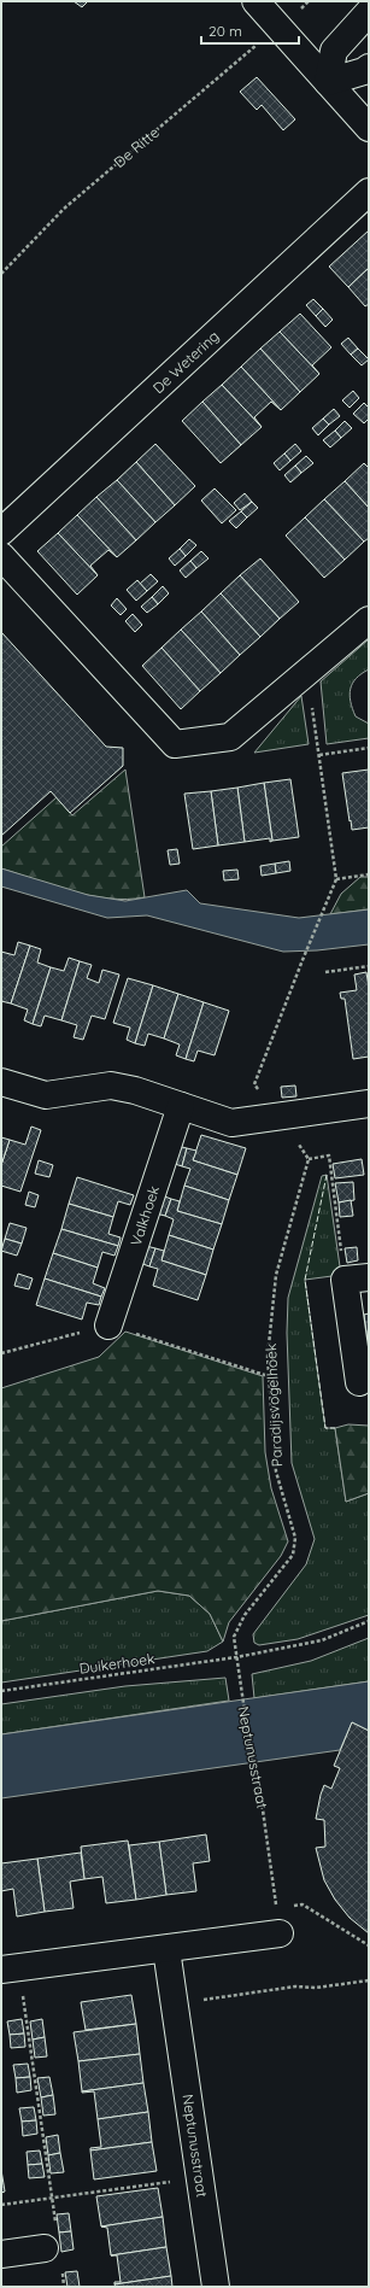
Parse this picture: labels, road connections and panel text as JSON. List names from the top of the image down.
{
  "streets": {
    "street": ["De Wetering", "Valkhoek", "Neptunusstraat"],
    "path": ["De Ritte", "Paradijsvogelhoek", "Duikerhoek"]
  },
  "crossings": [
    ["Paradijsvogelhoek", "Duikerhoek"],
    ["Paradijsvogelhoek", "Neptunusstraat"]
  ],
  "scale_bar": "20 m"
}
